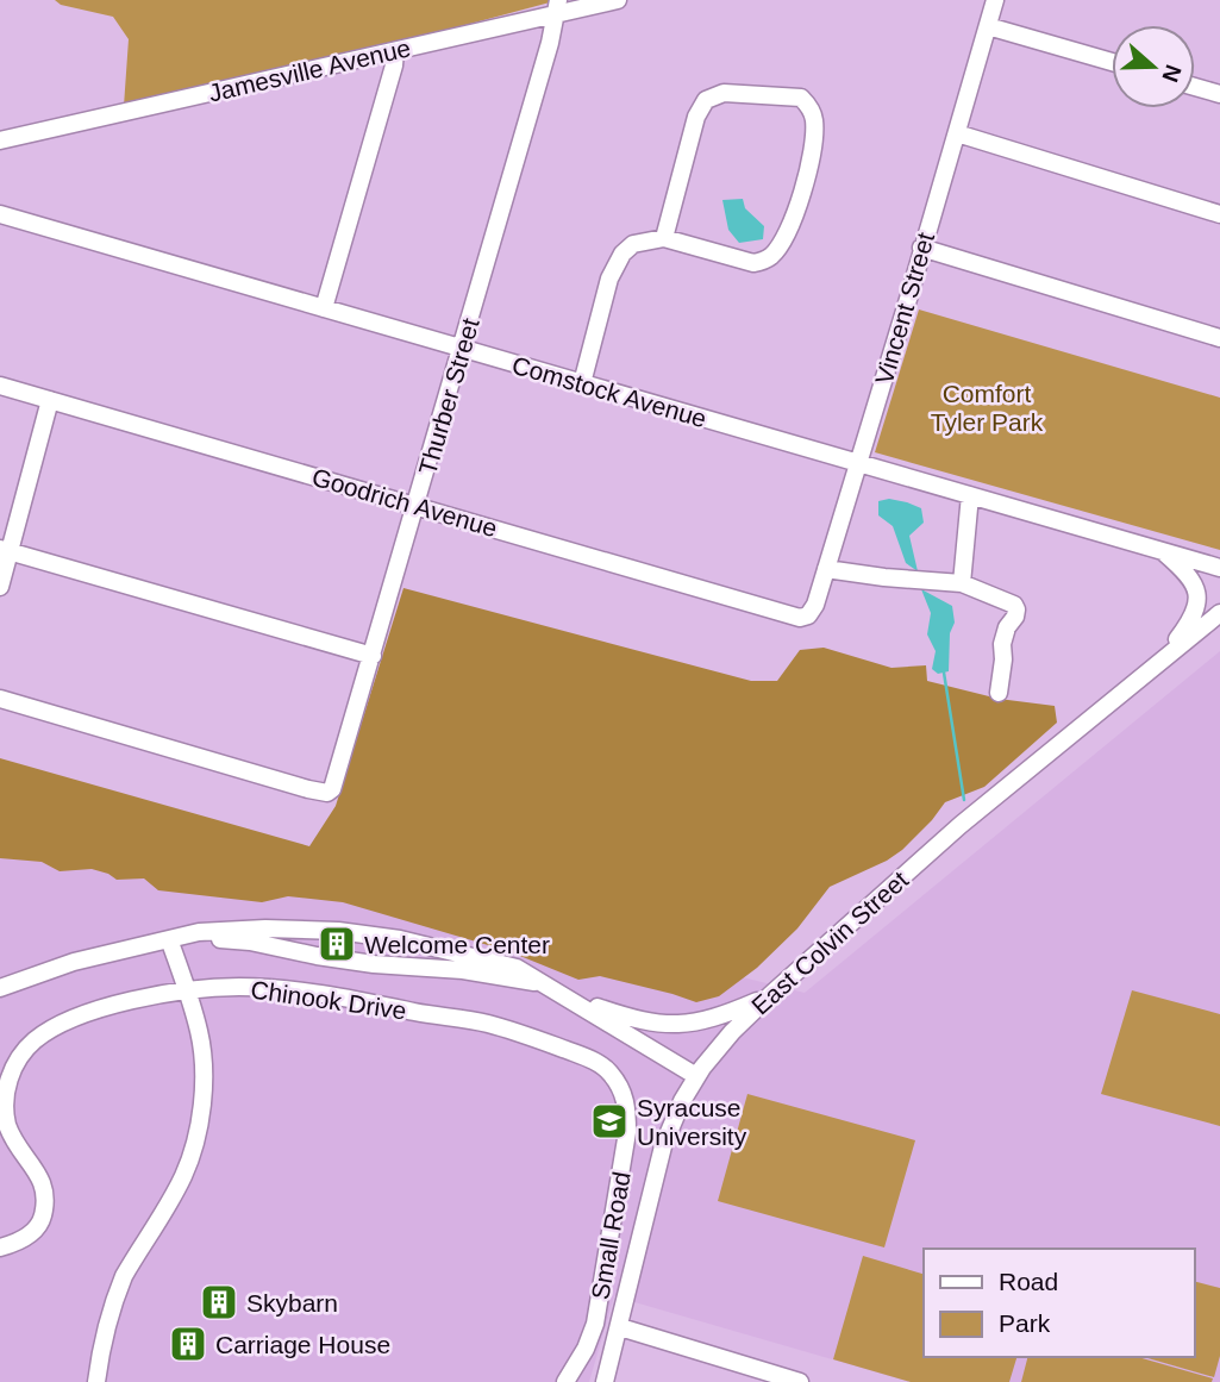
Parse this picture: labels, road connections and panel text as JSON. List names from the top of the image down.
{
  "streets": {
    "street": [
      "Jamesville Avenue",
      "Vincent Street",
      "Comstock Avenue",
      "Thurber Street",
      "Goodrich Avenue",
      "East Colvin Street",
      "Chinook Drive",
      "Small Road"
    ]
  },
  "crossings": [
    ["Jamesville Avenue", "Thurber Street"],
    ["Vincent Street", "Comstock Avenue"],
    ["Vincent Street", "Goodrich Avenue"],
    ["Comstock Avenue", "Thurber Street"],
    ["Thurber Street", "Goodrich Avenue"],
    ["Chinook Drive", "Small Road"]
  ],
  "parks": ["Comfort Tyler Park"],
  "places": {
    "building": ["Welcome Center", "Skybarn", "Carriage House"],
    "school or university": ["Syracuse University"]
  },
  "legend": ["Road", "Park"],
  "north": "right"
}
